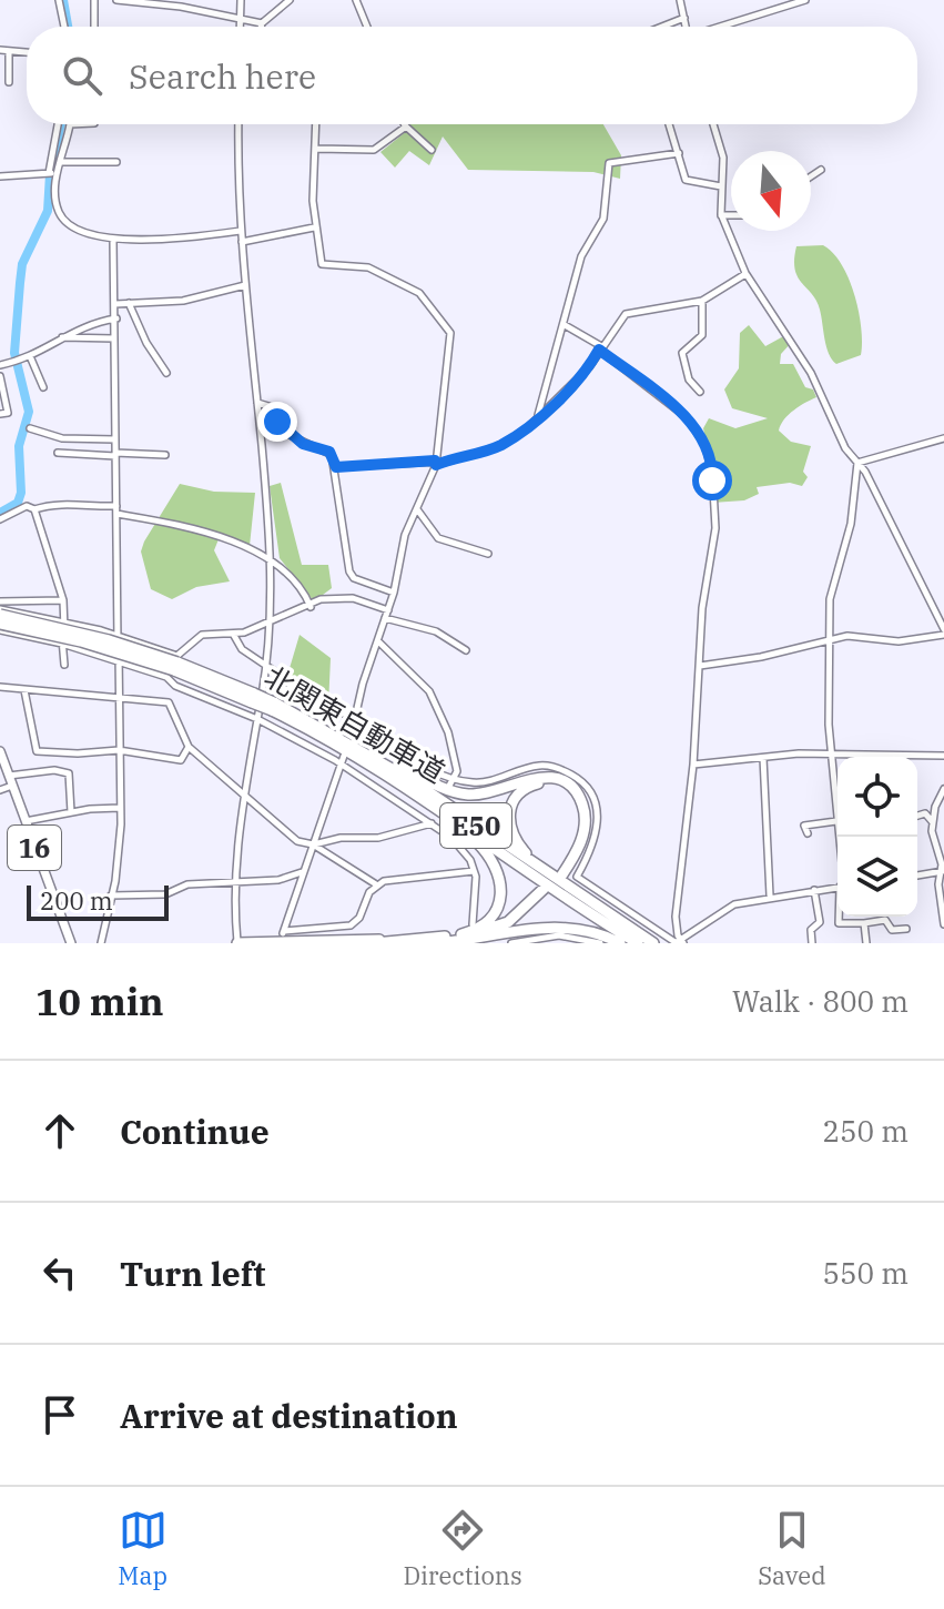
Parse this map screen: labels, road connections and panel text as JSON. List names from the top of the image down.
{
  "streets": {
    "highway": ["北関東自動車道", "E50"],
    "main road": ["16"]
  },
  "scale_bar": "200 m",
  "north": "bottom",
  "page": {
    "search": "Search here",
    "scale": "200 m",
    "heading": ["10 min", "Walk · 800 m"],
    "list": [
      ["Continue", "250 m"],
      ["Turn left", "550 m"],
      "Arrive at destination"
    ],
    "nav": ["Map", "Directions", "Saved"]
  }
}
